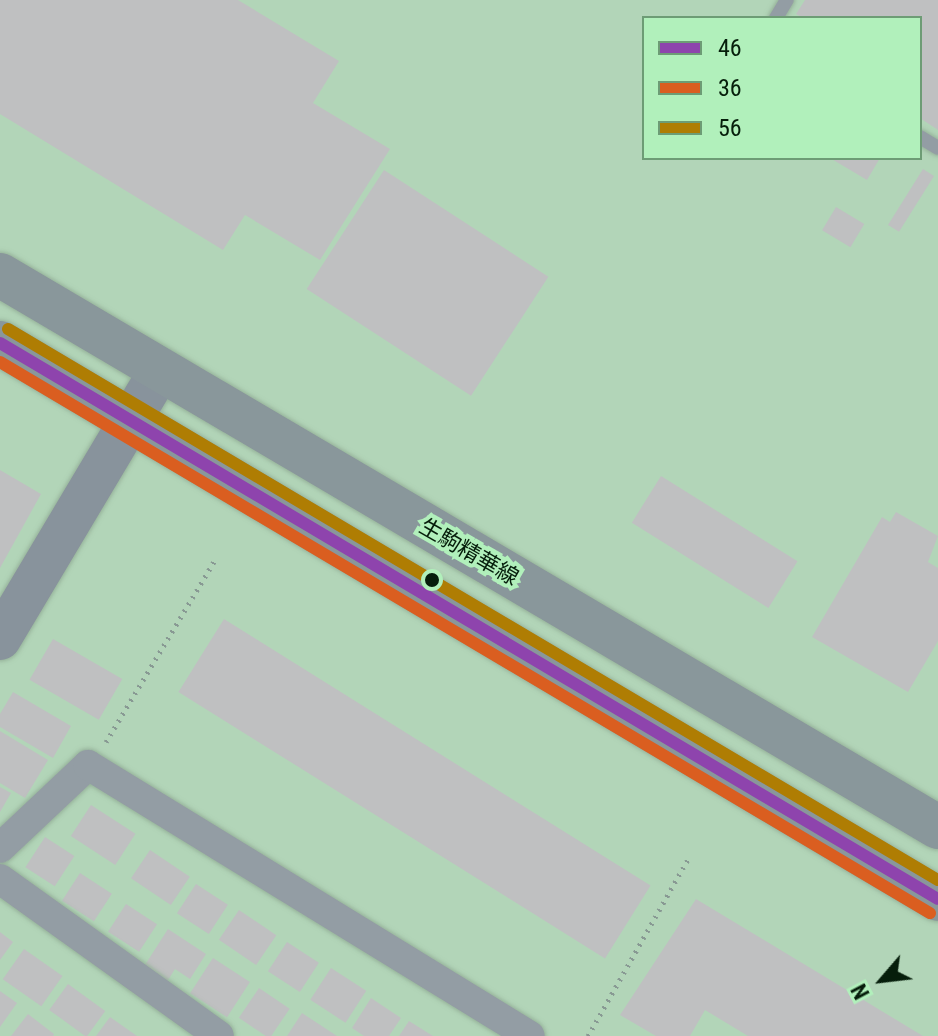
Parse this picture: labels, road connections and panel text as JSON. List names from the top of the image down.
{
  "streets": {
    "main road": ["生駒精華線"]
  },
  "lines": ["transit line 56", "transit line 46", "transit line 36"],
  "legend": ["46", "36", "56"],
  "north": "bottom left"
}
